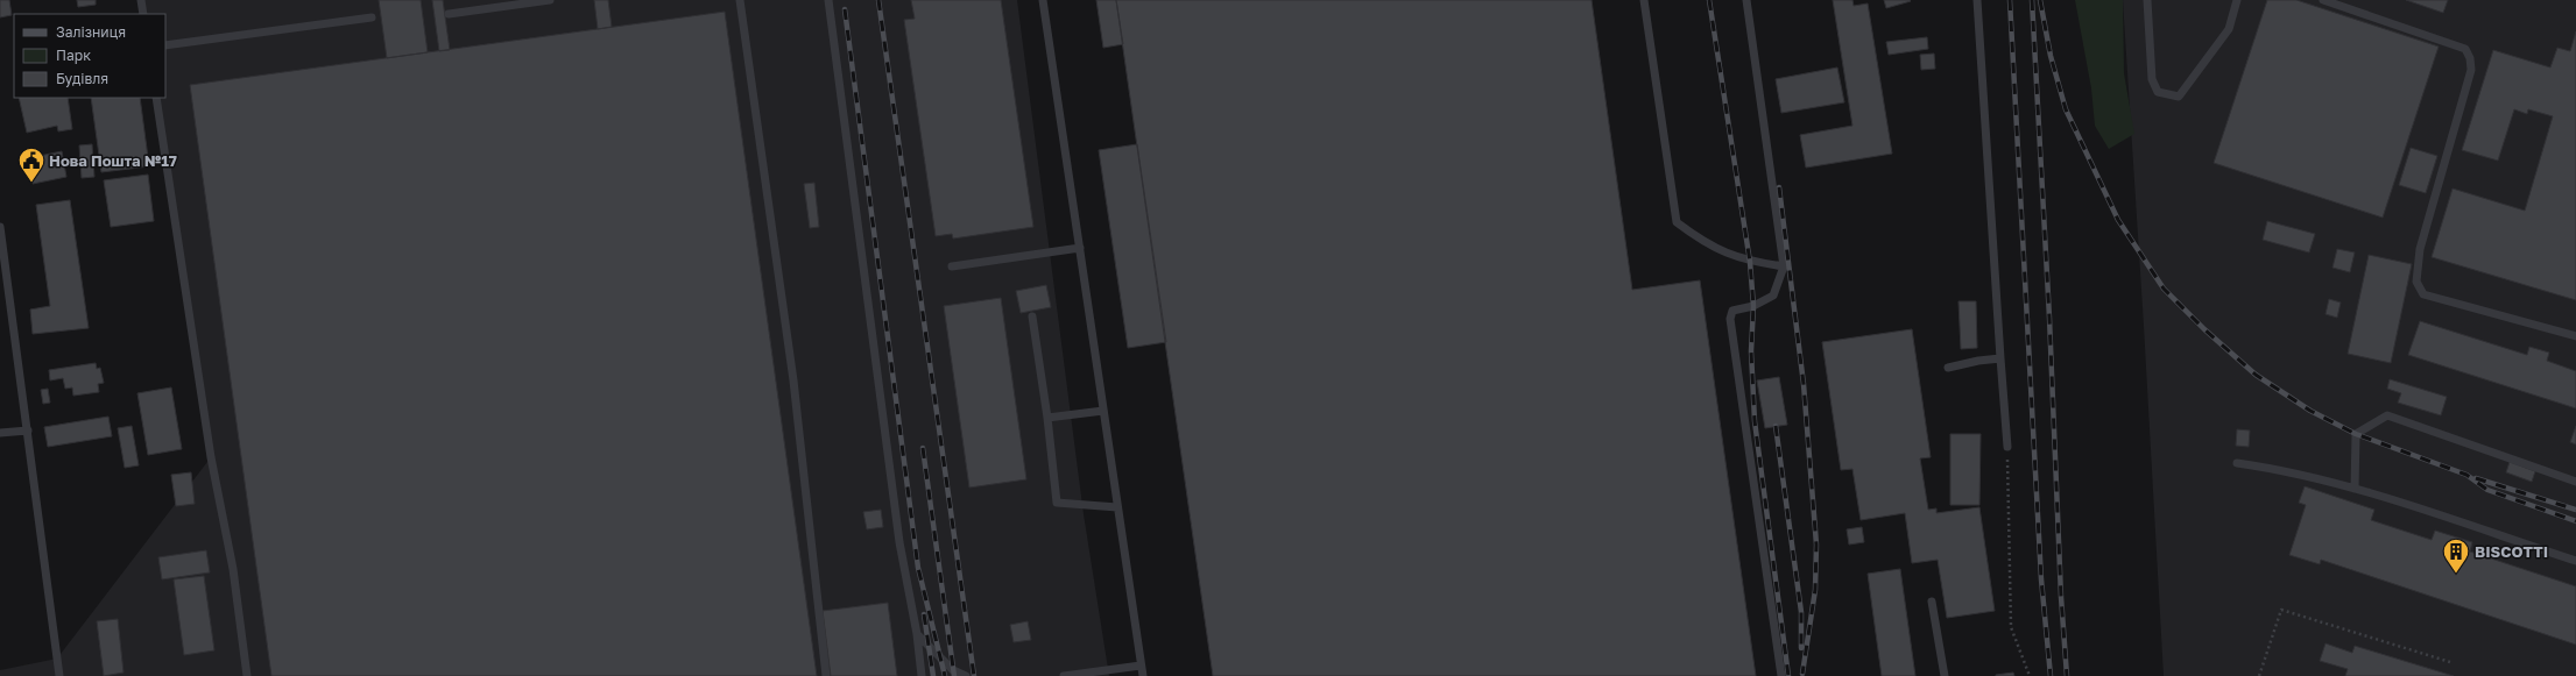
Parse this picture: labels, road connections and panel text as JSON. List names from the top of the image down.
{
  "places": {
    "public building": ["Нова Пошта №17"],
    "building": ["BISCOTTI"]
  },
  "legend": ["Залізниця", "Парк", "Будівля"]
}
